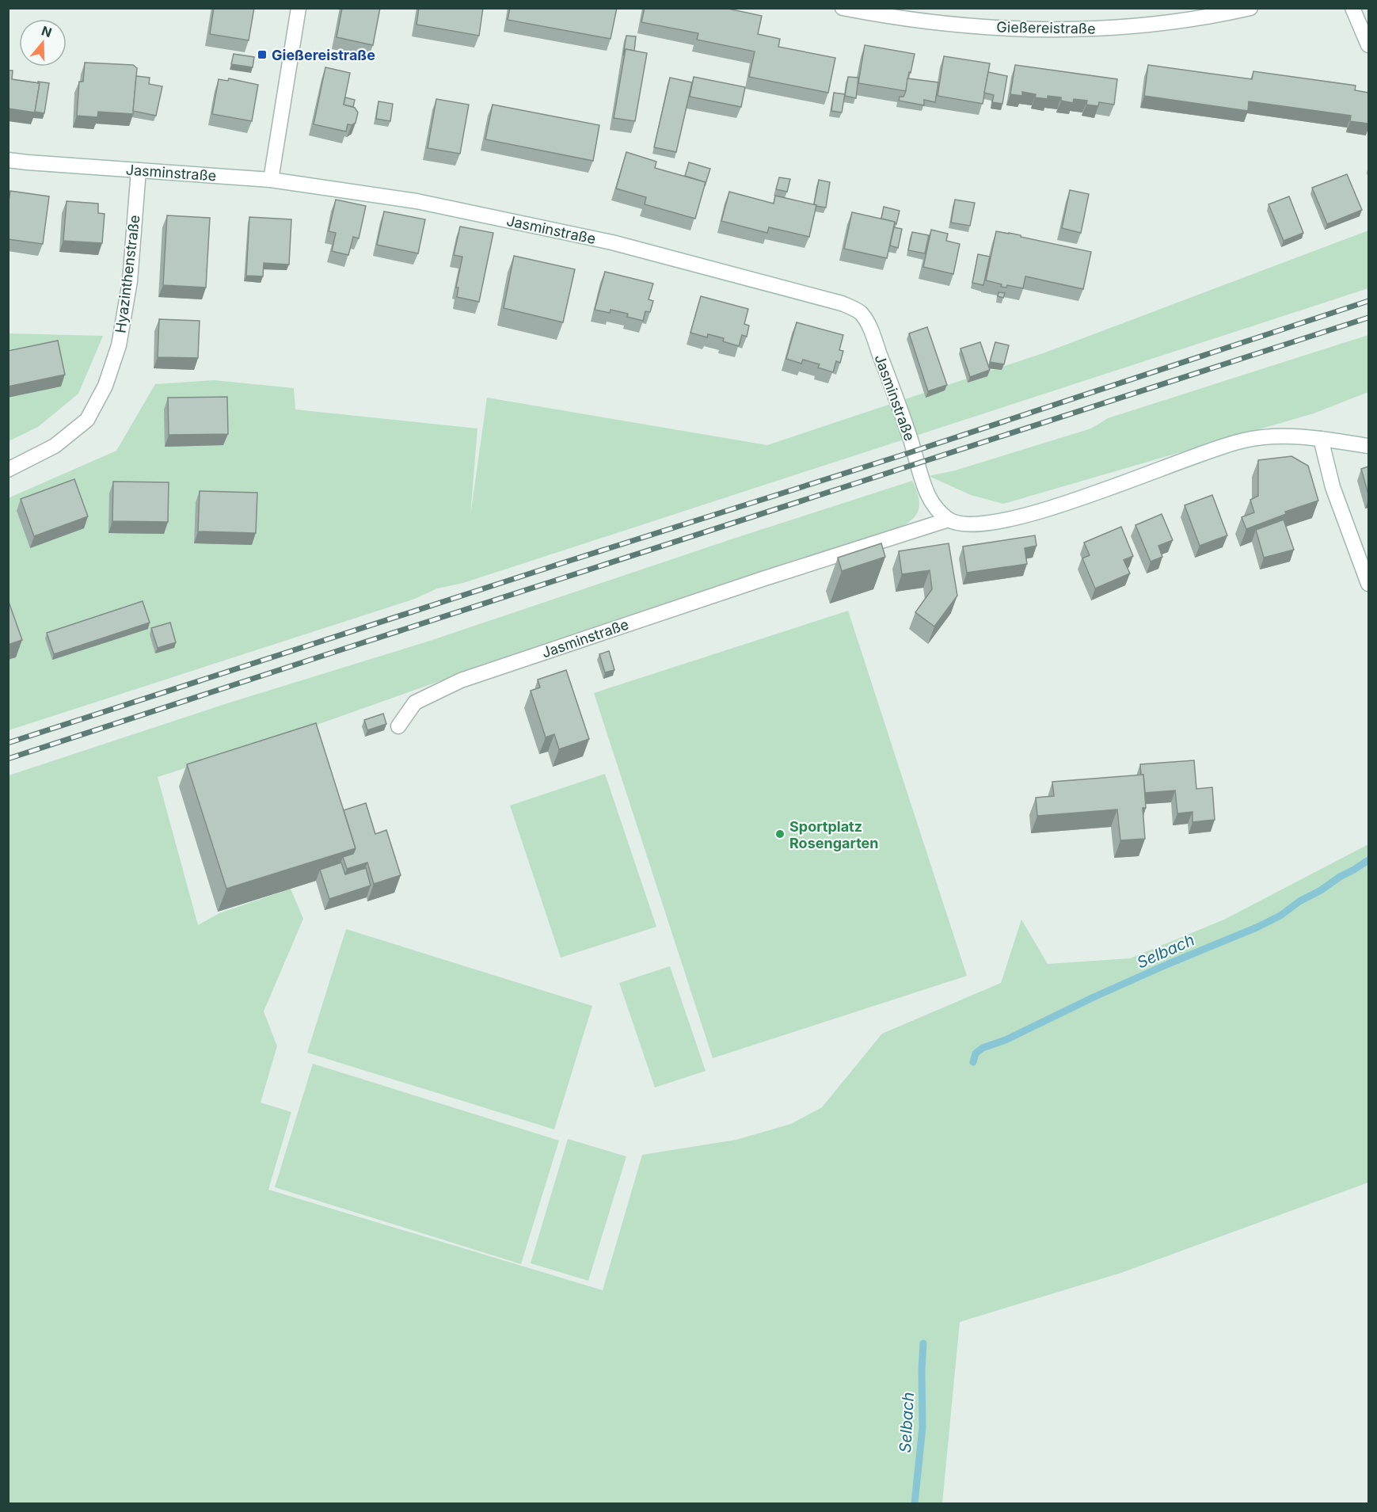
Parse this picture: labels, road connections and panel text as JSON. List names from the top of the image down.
{
  "streets": {
    "street": ["Gießereistraße", "Jasminstraße", "Hyazinthenstraße"]
  },
  "crossings": [
    ["Jasminstraße", "Hyazinthenstraße"]
  ],
  "water": ["Selbach"],
  "places": {
    "transit": ["Gießereistraße"],
    "other": ["Sportplatz Rosengarten"]
  },
  "north": "top"
}
